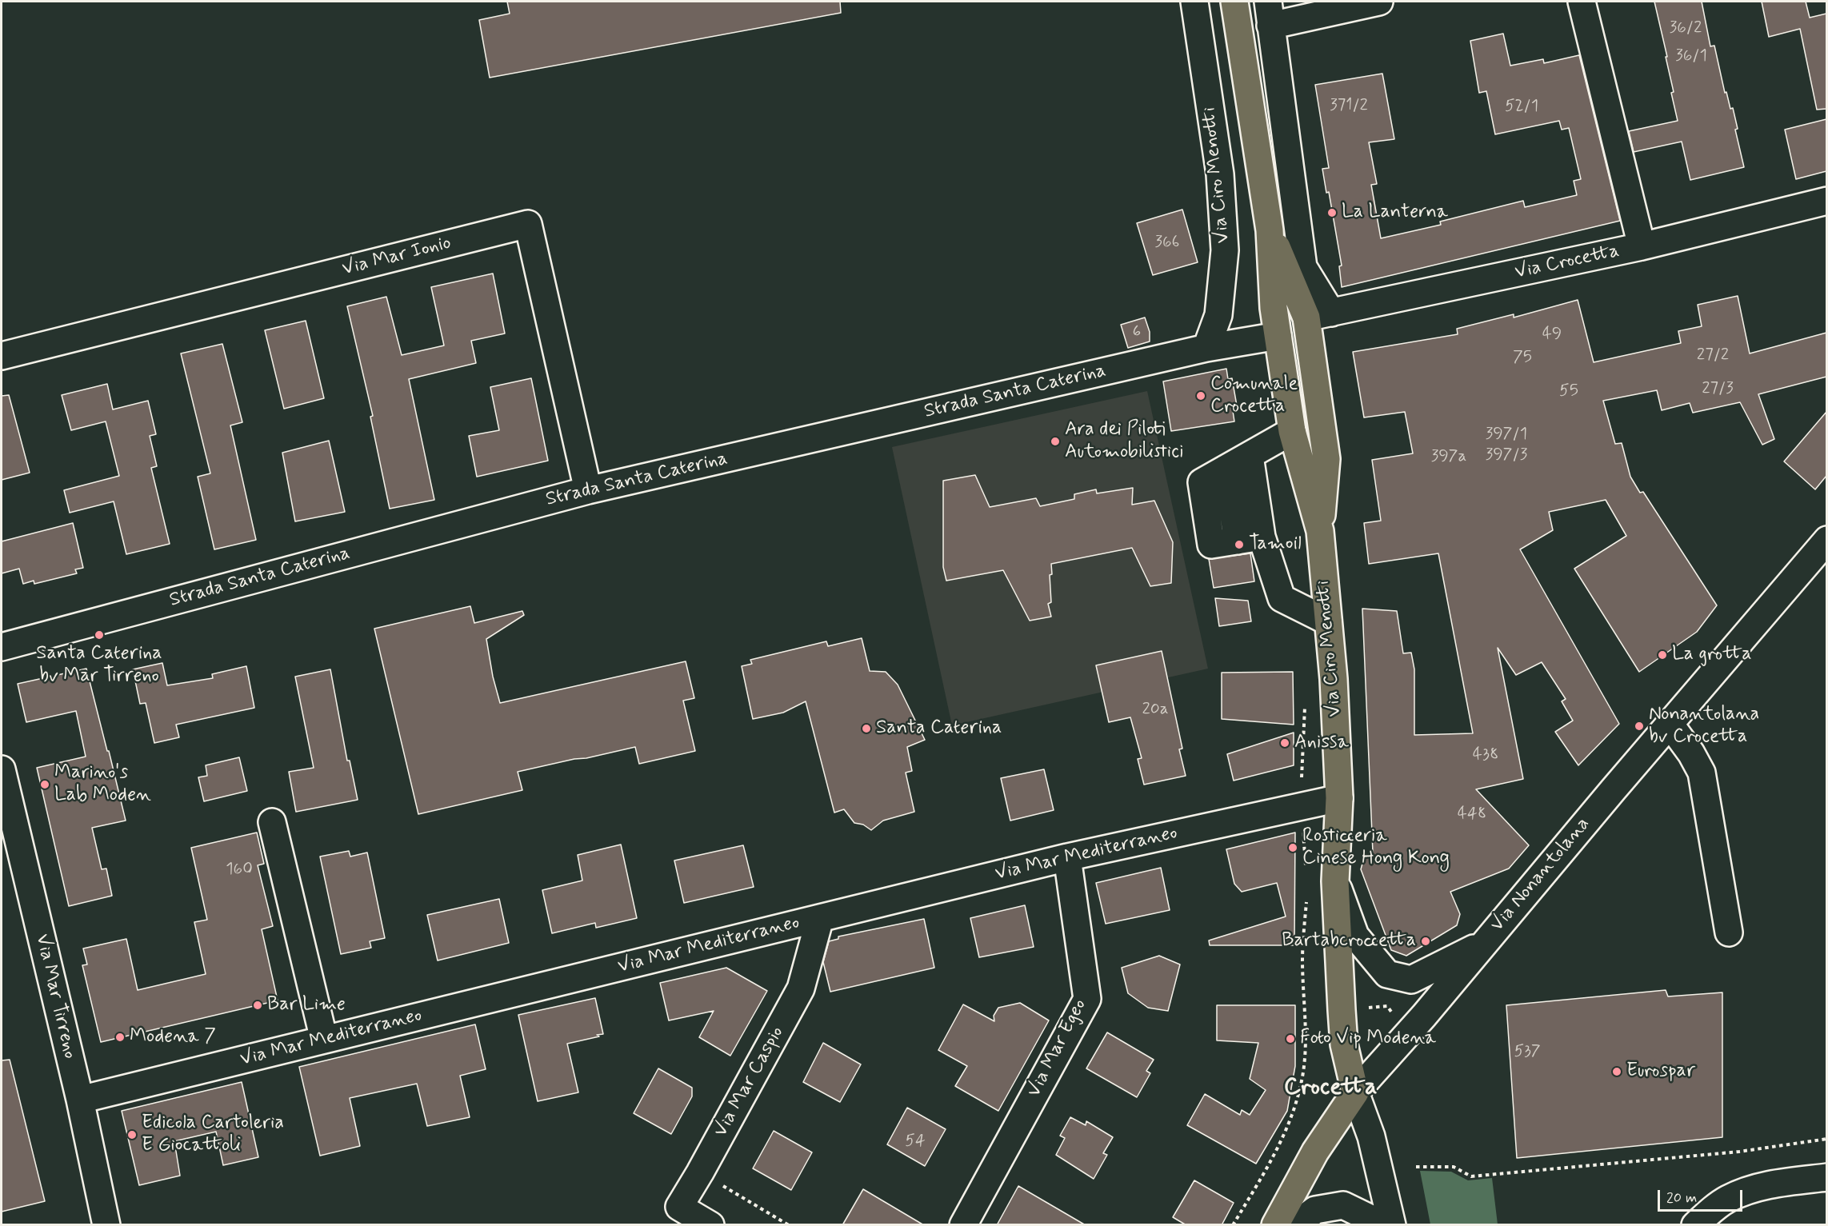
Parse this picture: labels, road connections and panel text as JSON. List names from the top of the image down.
{
  "streets": {
    "main road": ["Via Ciro Menotti", "Via Nonantolana"],
    "street": [
      "Via Mar Ionio",
      "Via Crocetta",
      "Strada Santa Caterina",
      "Via Mar Mediterraneo",
      "Via Mar Tirreno",
      "Via Mar Egeo",
      "Via Mar Caspio"
    ]
  },
  "crossings": [
    ["Via Ciro Menotti", "Via Crocetta"],
    ["Via Ciro Menotti", "Strada Santa Caterina"],
    ["Via Ciro Menotti", "Via Mar Mediterraneo"],
    ["Via Ciro Menotti", "Via Nonantolana"],
    ["Via Mar Ionio", "Strada Santa Caterina"],
    ["Via Mar Mediterraneo", "Via Mar Tirreno"],
    ["Via Mar Mediterraneo", "Via Mar Egeo"],
    ["Via Mar Mediterraneo", "Via Mar Caspio"]
  ],
  "districts": ["Crocetta"],
  "places": [
    "La Lanterna",
    "Comunale Crocetta",
    "Ara dei Piloti Automobilistici",
    "Tamoil",
    "Santa Caterina bv Mar Tirreno",
    "La grotta",
    "Nonantolana bv Crocetta",
    "Santa Caterina",
    "Anissa",
    "Marino's Lab Moden",
    "Rosticceria Cinese Hong Kong",
    "Bartabcroccetta",
    "Bar Lime",
    "Modena 7",
    "Foto Vip Modena",
    "Eurospar",
    "Edicola Cartoleria E Giocattoli"
  ],
  "house_numbers": [
    "36/2",
    "36/1",
    "371/2",
    "52/1",
    "366",
    "6",
    "49",
    "27/2",
    "75",
    "27/3",
    "55",
    "397/1",
    "397/3",
    "397a",
    "20a",
    "438",
    "448",
    "160",
    "537",
    "54"
  ],
  "scale_bar": "20 m"
}
